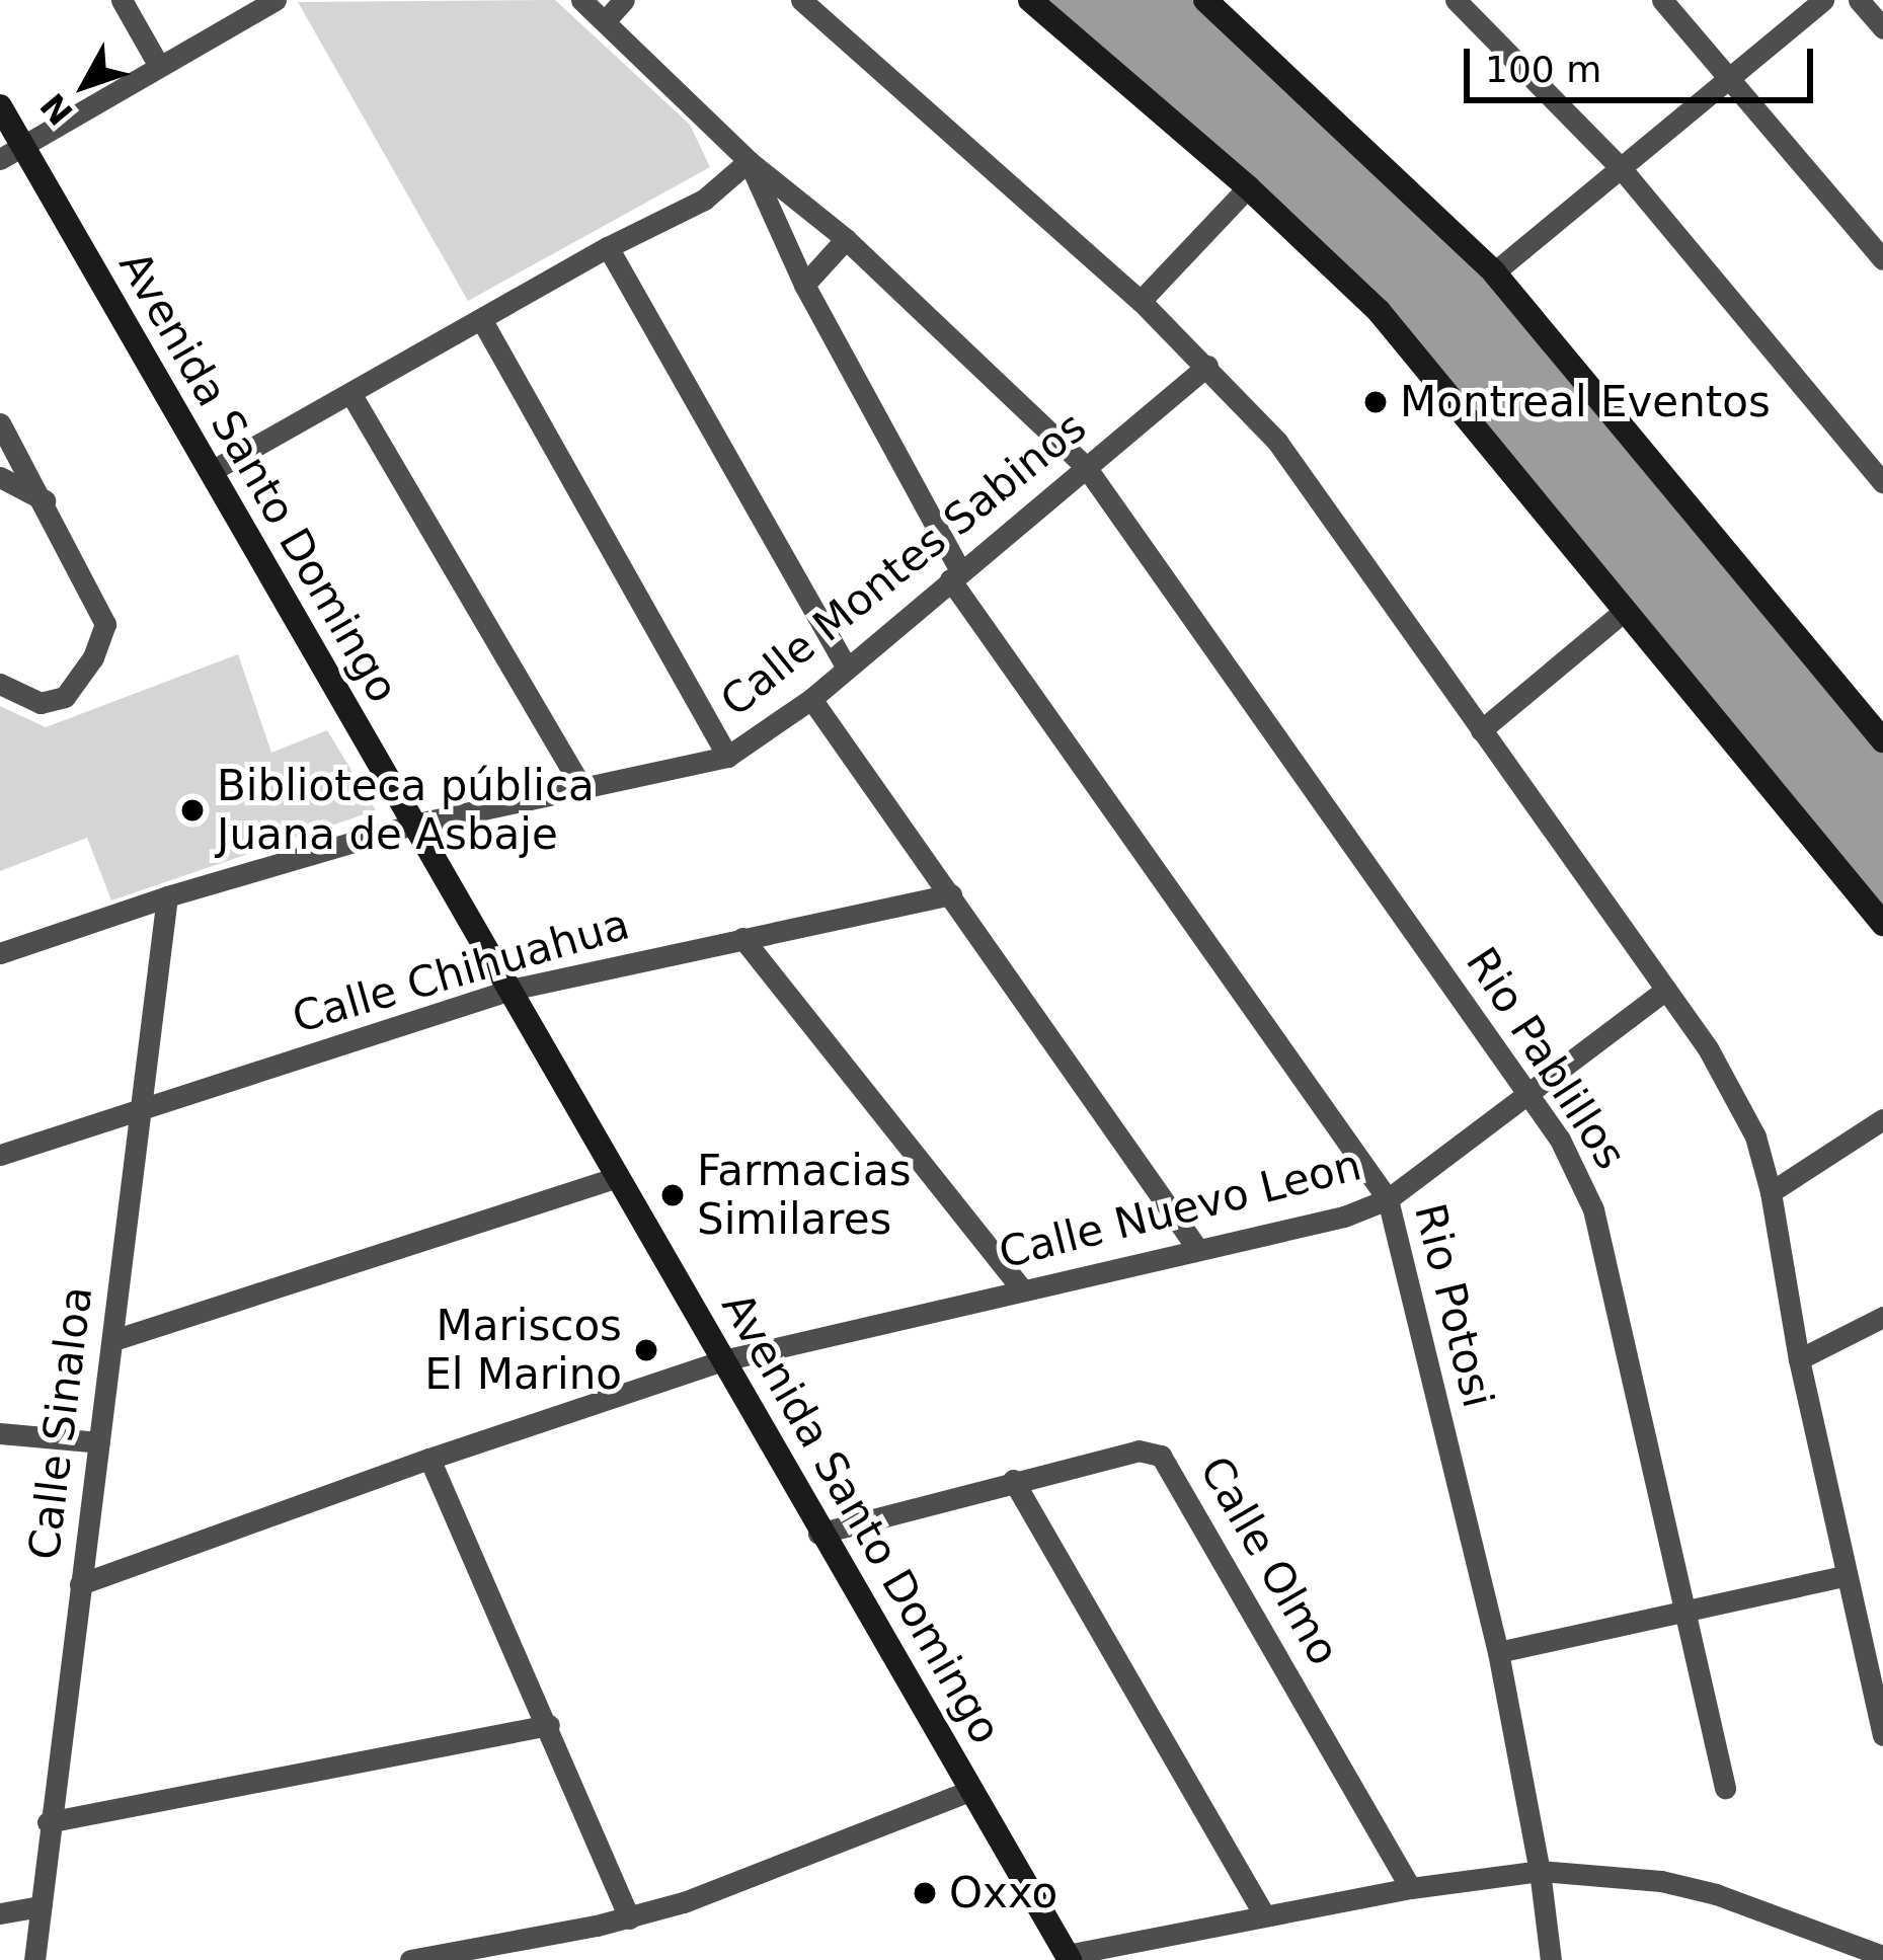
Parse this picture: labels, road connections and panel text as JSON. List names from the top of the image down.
{
  "streets": {
    "main road": ["Avenida Santo Domingo"],
    "street": [
      "Calle Montes Sabinos",
      "Calle Chihuahua",
      "Rio Pablillos",
      "Calle Nuevo Leon",
      "Rio Potosi",
      "Calle Sinaloa",
      "Calle Olmo"
    ]
  },
  "crossings": [
    ["Avenida Santo Domingo", "Calle Montes Sabinos"],
    ["Avenida Santo Domingo", "Calle Chihuahua"],
    ["Avenida Santo Domingo", "Calle Nuevo Leon"],
    ["Avenida Santo Domingo", "Calle Olmo"],
    ["Calle Montes Sabinos", "Rio Pablillos"],
    ["Calle Montes Sabinos", "Rio Potosi"],
    ["Calle Montes Sabinos", "Calle Sinaloa"],
    ["Calle Chihuahua", "Calle Sinaloa"],
    ["Rio Pablillos", "Calle Nuevo Leon"],
    ["Rio Pablillos", "Rio Potosi"],
    ["Calle Nuevo Leon", "Rio Potosi"],
    ["Calle Nuevo Leon", "Calle Sinaloa"]
  ],
  "places": [
    "Montreal Eventos",
    "Biblioteca pública Juana de Asbaje",
    "Farmacias Similares",
    "Mariscos El Marino",
    "Oxxo"
  ],
  "scale_bar": "100 m",
  "north": "bottom left"
}
